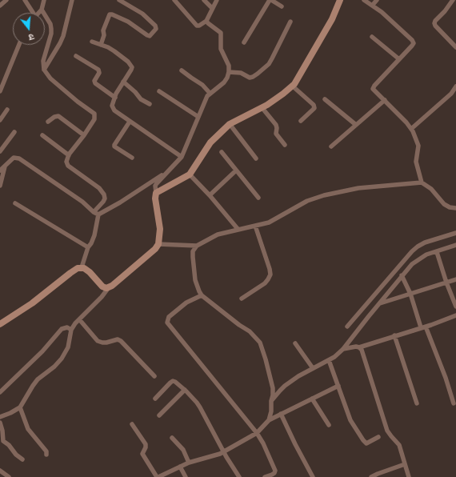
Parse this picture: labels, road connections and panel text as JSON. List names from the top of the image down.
{
  "north": "bottom"
}
